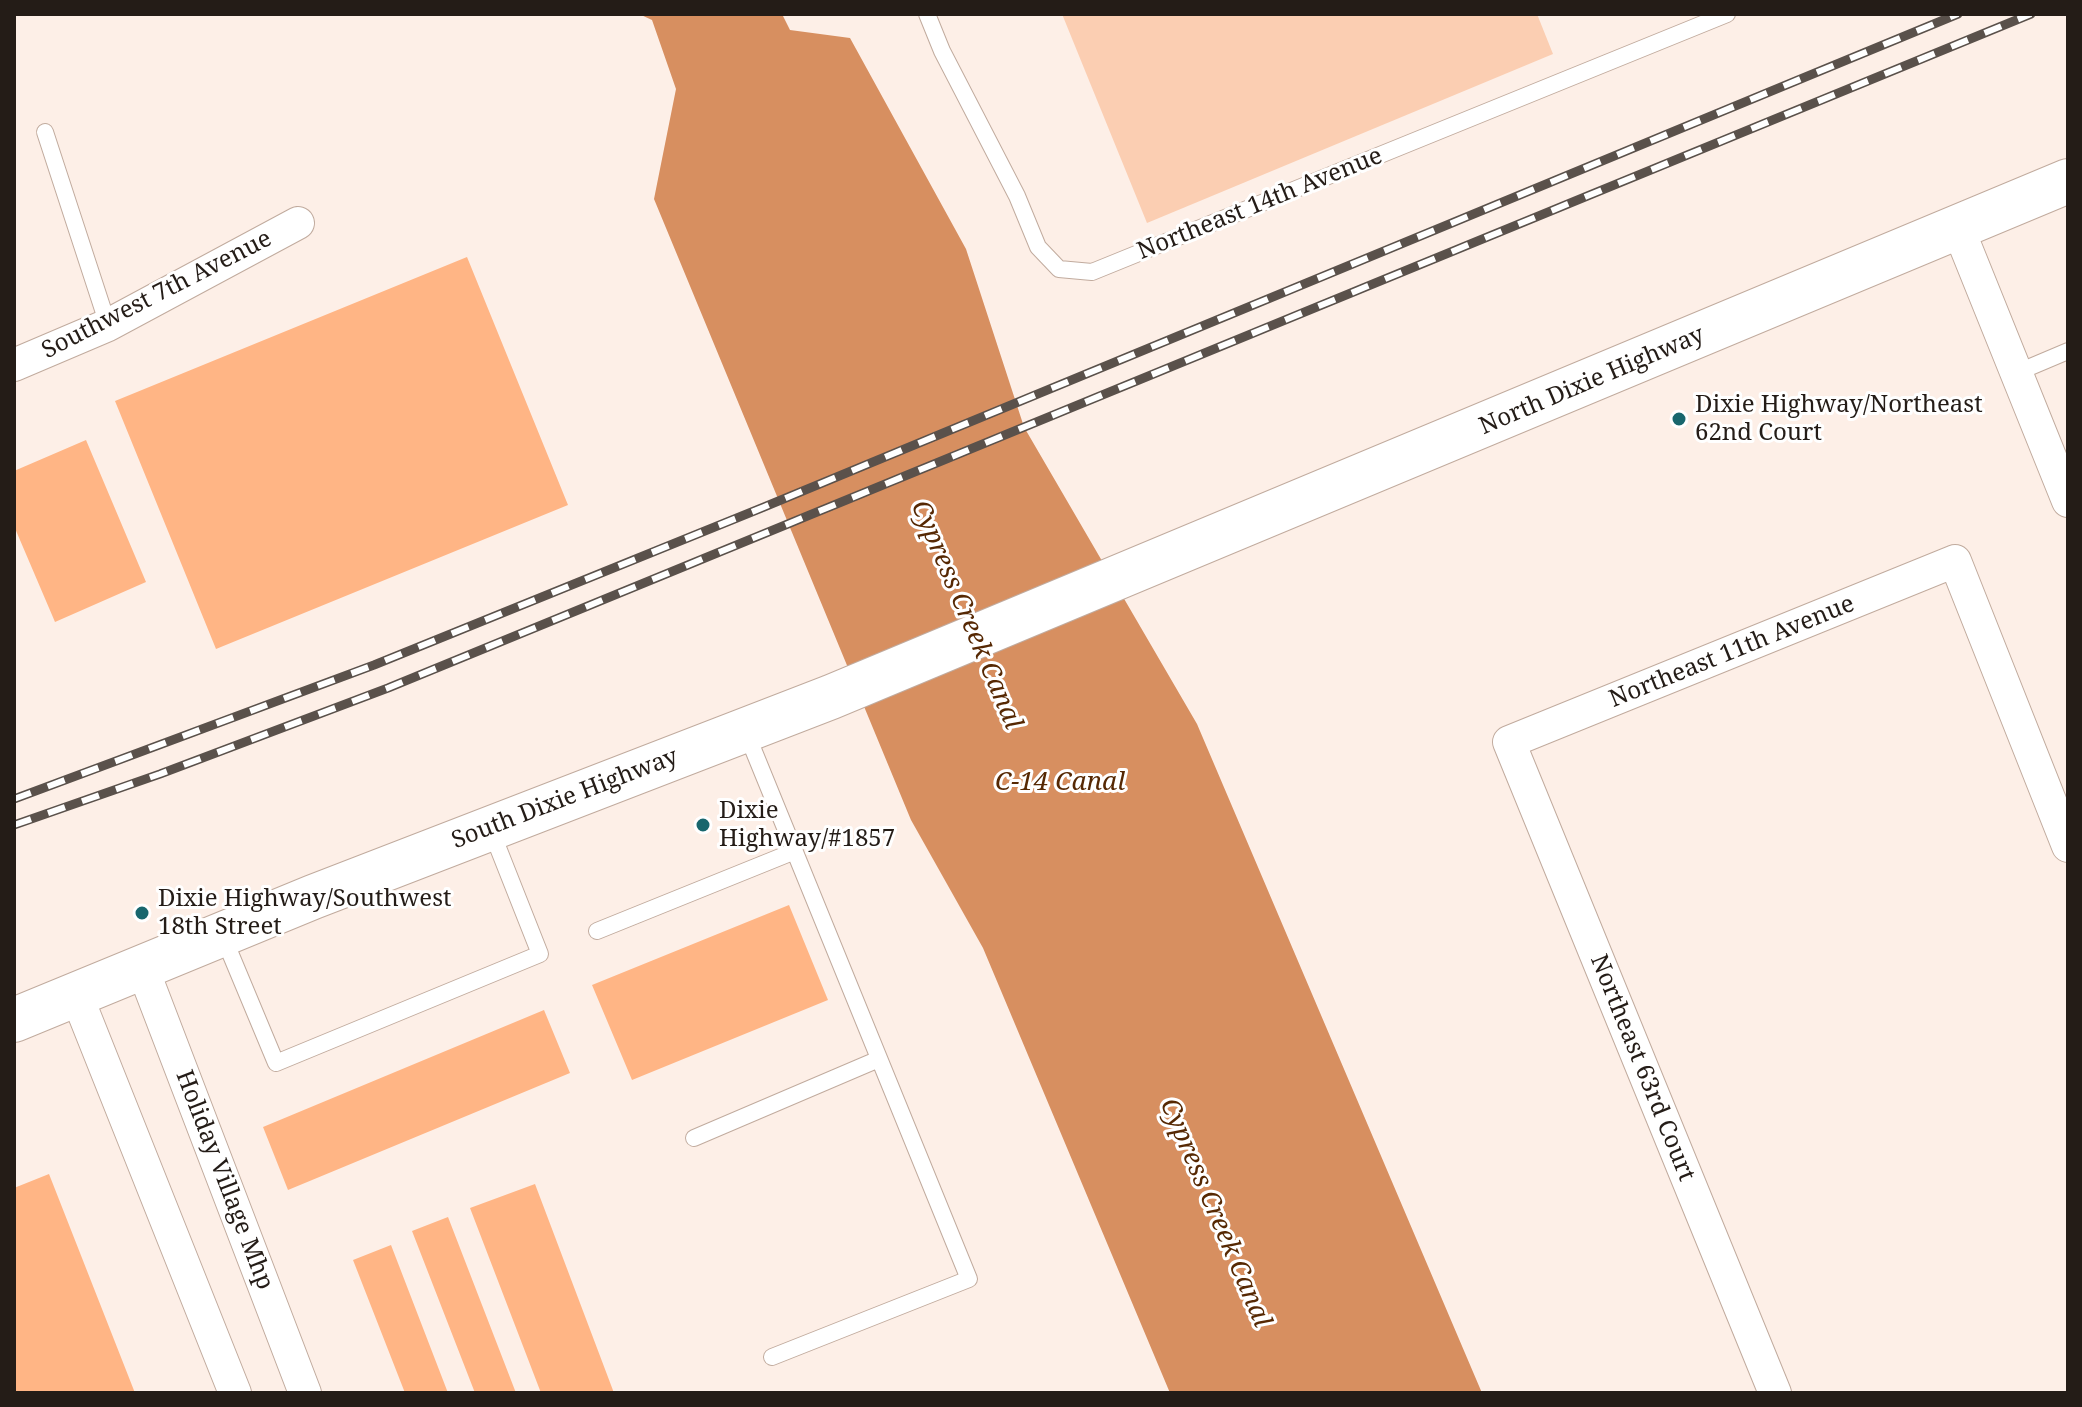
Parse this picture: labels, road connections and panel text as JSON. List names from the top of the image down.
{
  "streets": {
    "main road": ["North Dixie Highway", "South Dixie Highway"],
    "street": [
      "Southwest 7th Avenue",
      "Northeast 11th Avenue",
      "Northeast 63rd Court",
      "Holiday Village Mhp"
    ],
    "lane": ["Northeast 14th Avenue"]
  },
  "crossings": [
    ["North Dixie Highway", "South Dixie Highway"],
    ["Northeast 11th Avenue", "Northeast 63rd Court"],
    ["South Dixie Highway", "Holiday Village Mhp"]
  ],
  "water": ["Cypress Creek Canal", "C-14 Canal"],
  "places": ["Dixie Highway/Northeast 62nd Court", "Dixie Highway/#1857", "Dixie Highway/Southwest 18th Street"]
}
